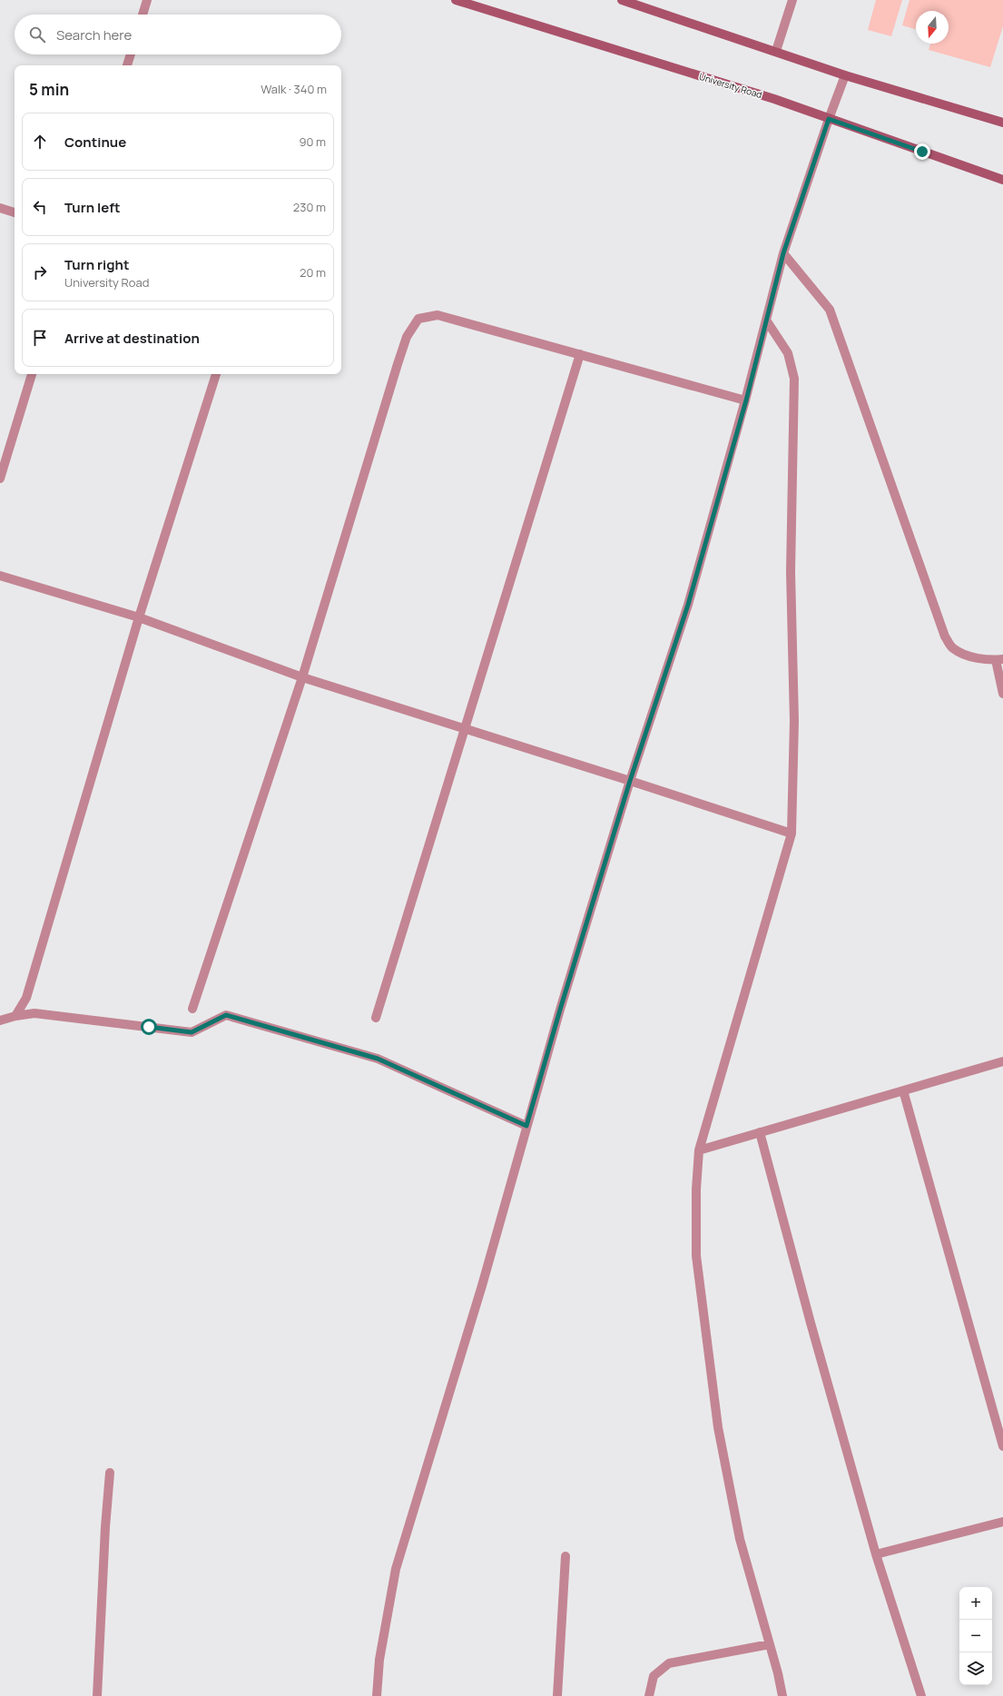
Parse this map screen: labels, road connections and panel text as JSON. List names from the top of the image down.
{
  "streets": {
    "street": ["University Road"]
  },
  "north": "bottom",
  "page": {
    "search": "Search here",
    "heading": ["5 min", "Walk · 340 m"],
    "list": [
      ["Continue", "90 m"],
      ["Turn left", "230 m"],
      ["Turn right", "University Road", "20 m"],
      "Arrive at destination"
    ],
    "map_buttons": ["+", "−"]
  }
}
